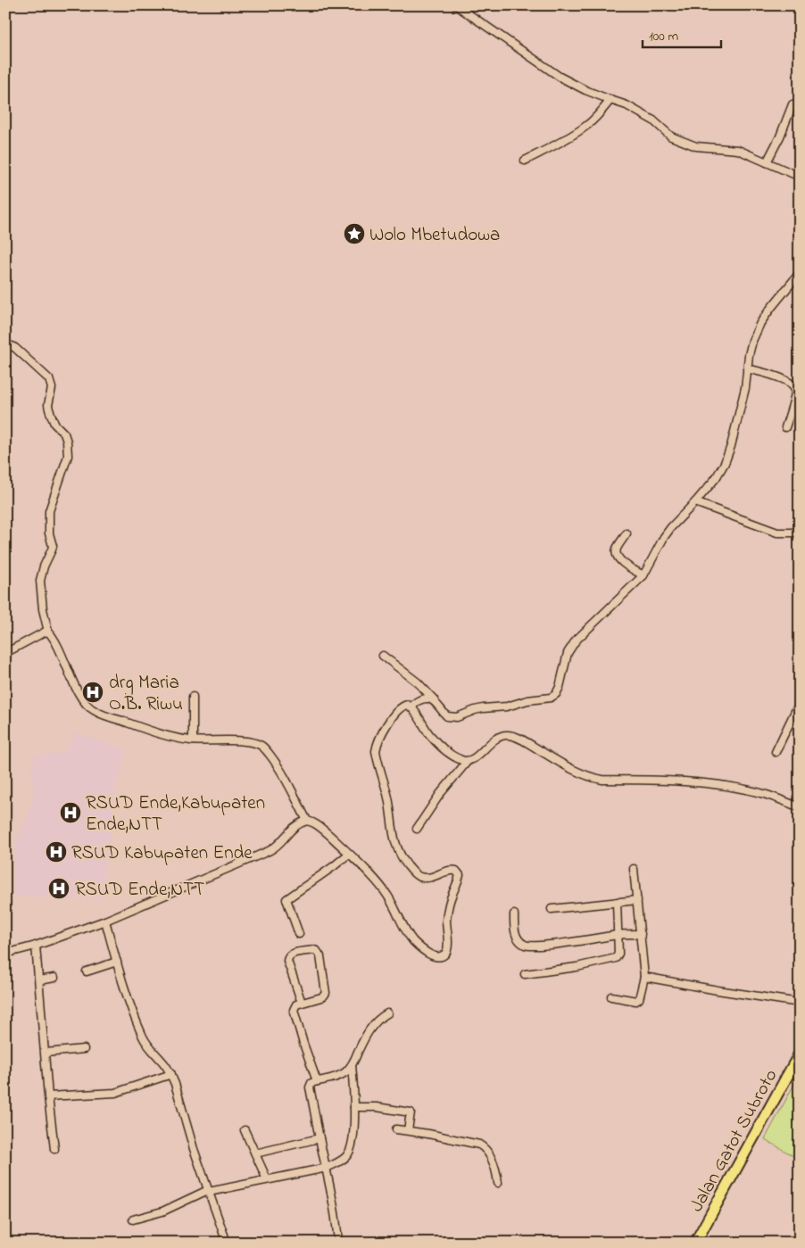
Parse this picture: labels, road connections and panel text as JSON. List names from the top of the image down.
{
  "streets": {
    "highway": ["Jalan Gatot Subroto"]
  },
  "places": {
    "place": ["Wolo Mbetudowa"],
    "hospital": [
      "drg Maria O.B. Riwu",
      "RSUD Ende,Kabupaten Ende,NTT",
      "RSUD Kabupaten Ende",
      "RSUD Ende,NTT"
    ]
  },
  "scale_bar": "100 m"
}
